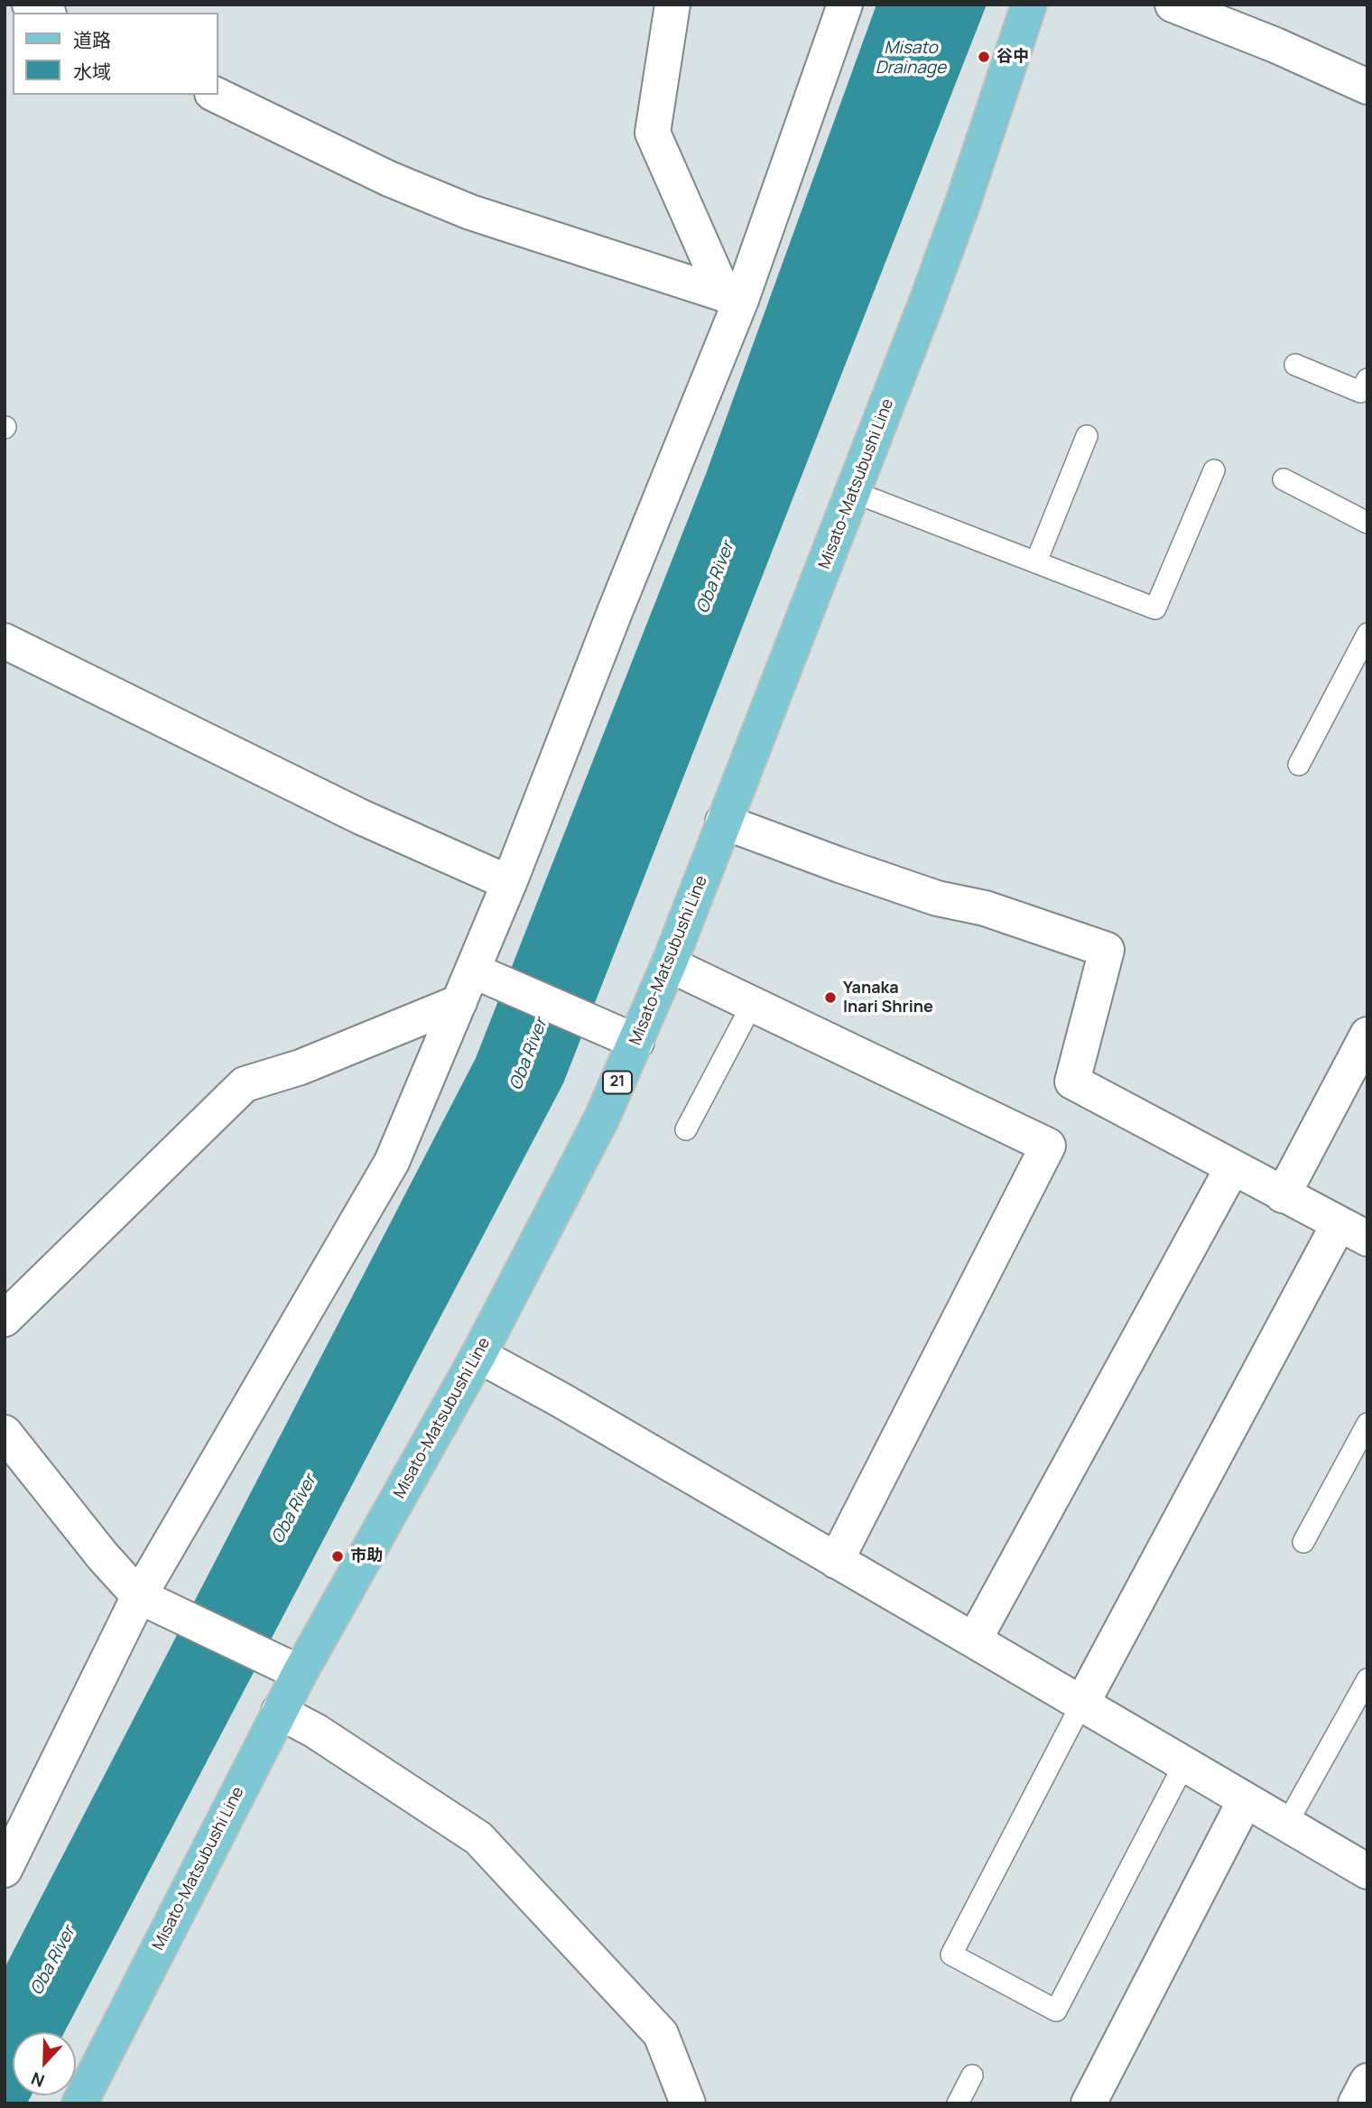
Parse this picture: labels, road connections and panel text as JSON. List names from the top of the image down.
{
  "streets": {
    "main road": ["Misato-Matsubushi Line", "21"]
  },
  "water": ["Misato Drainage", "Oba River"],
  "places": ["谷中", "Yanaka Inari Shrine", "市助"],
  "legend": ["道路", "水域"],
  "north": "bottom"
}
